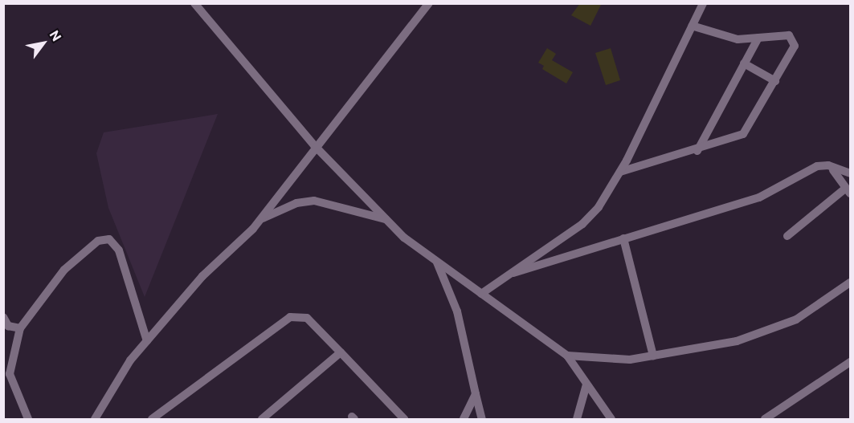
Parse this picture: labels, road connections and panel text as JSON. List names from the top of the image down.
{
  "north": "top right"
}
